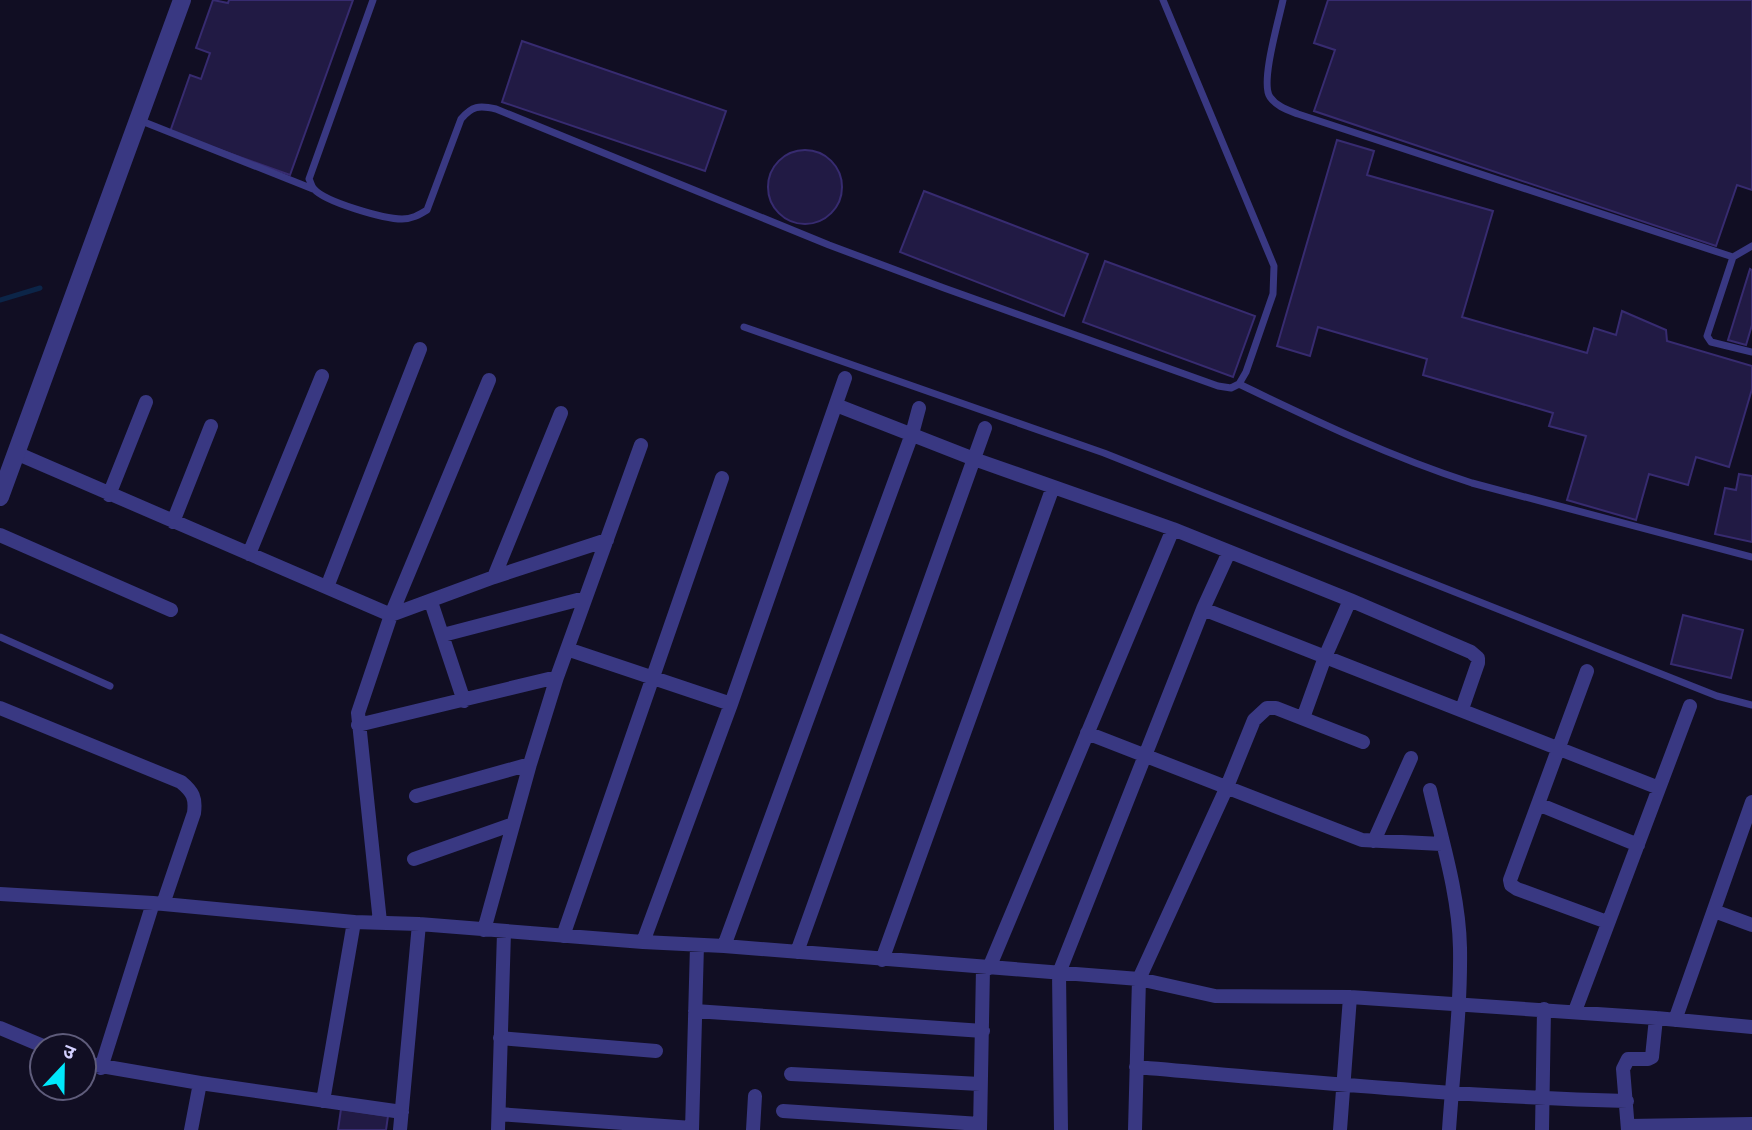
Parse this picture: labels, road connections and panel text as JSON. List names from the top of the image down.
{
  "north": "top"
}
